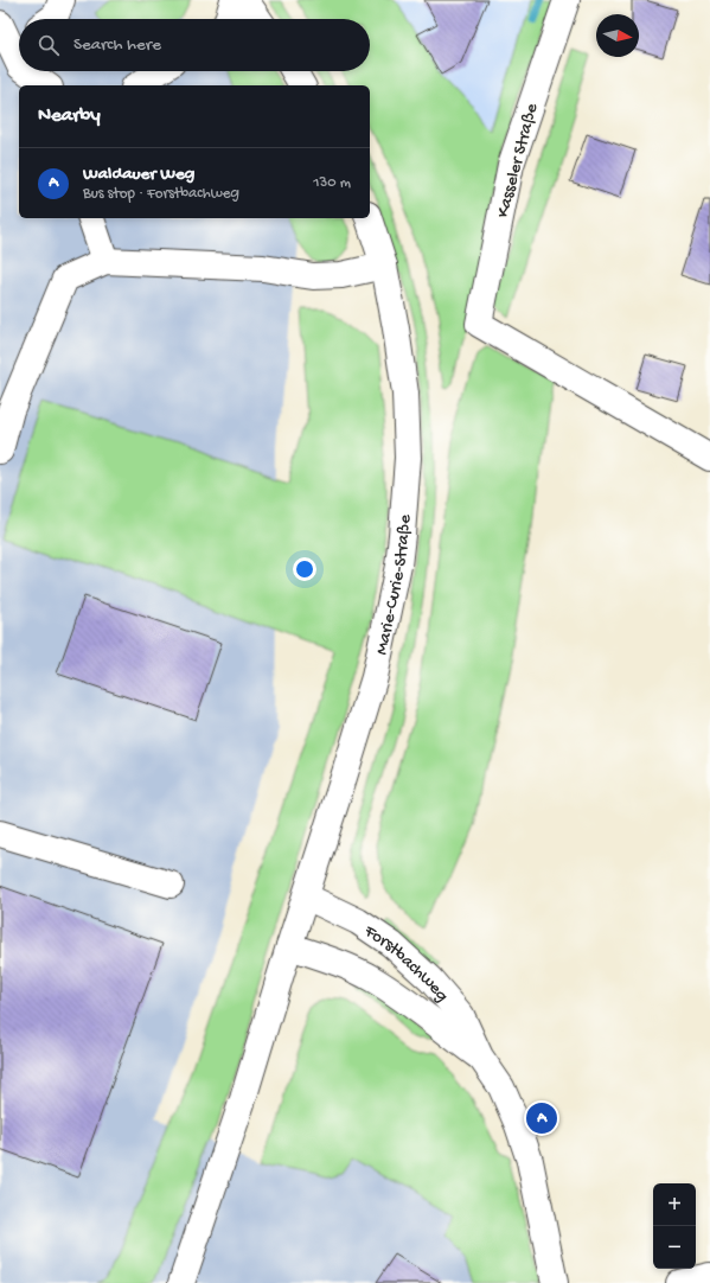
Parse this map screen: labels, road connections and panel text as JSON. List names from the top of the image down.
{
  "streets": {
    "street": ["Kasseler Straße", "Marie-Curie-Straße", "Forstbachweg"]
  },
  "crossings": [
    ["Marie-Curie-Straße", "Forstbachweg"]
  ],
  "north": "right",
  "page": {
    "search": "Search here",
    "heading": "Nearby",
    "list": [
      {
        "mark": "A",
        "name": "Waldauer Weg",
        "note": "Bus stop · Forstbachweg",
        "value": "130 m"
      }
    ],
    "pins": "A",
    "map_buttons": ["+", "−"]
  }
}
